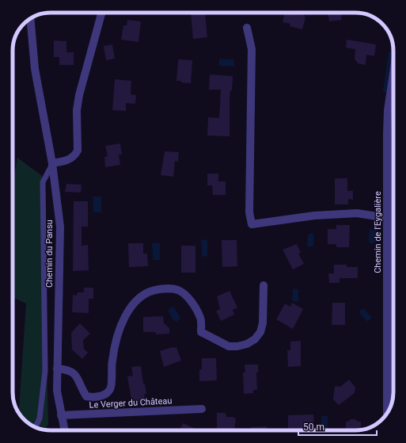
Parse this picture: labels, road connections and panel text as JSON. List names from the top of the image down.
{
  "streets": {
    "street": ["Chemin de l'Eygalière", "Chemin du Pansu", "Le Verger du Château"]
  },
  "crossings": [
    ["Chemin du Pansu", "Le Verger du Château"]
  ],
  "scale_bar": "50 m"
}
